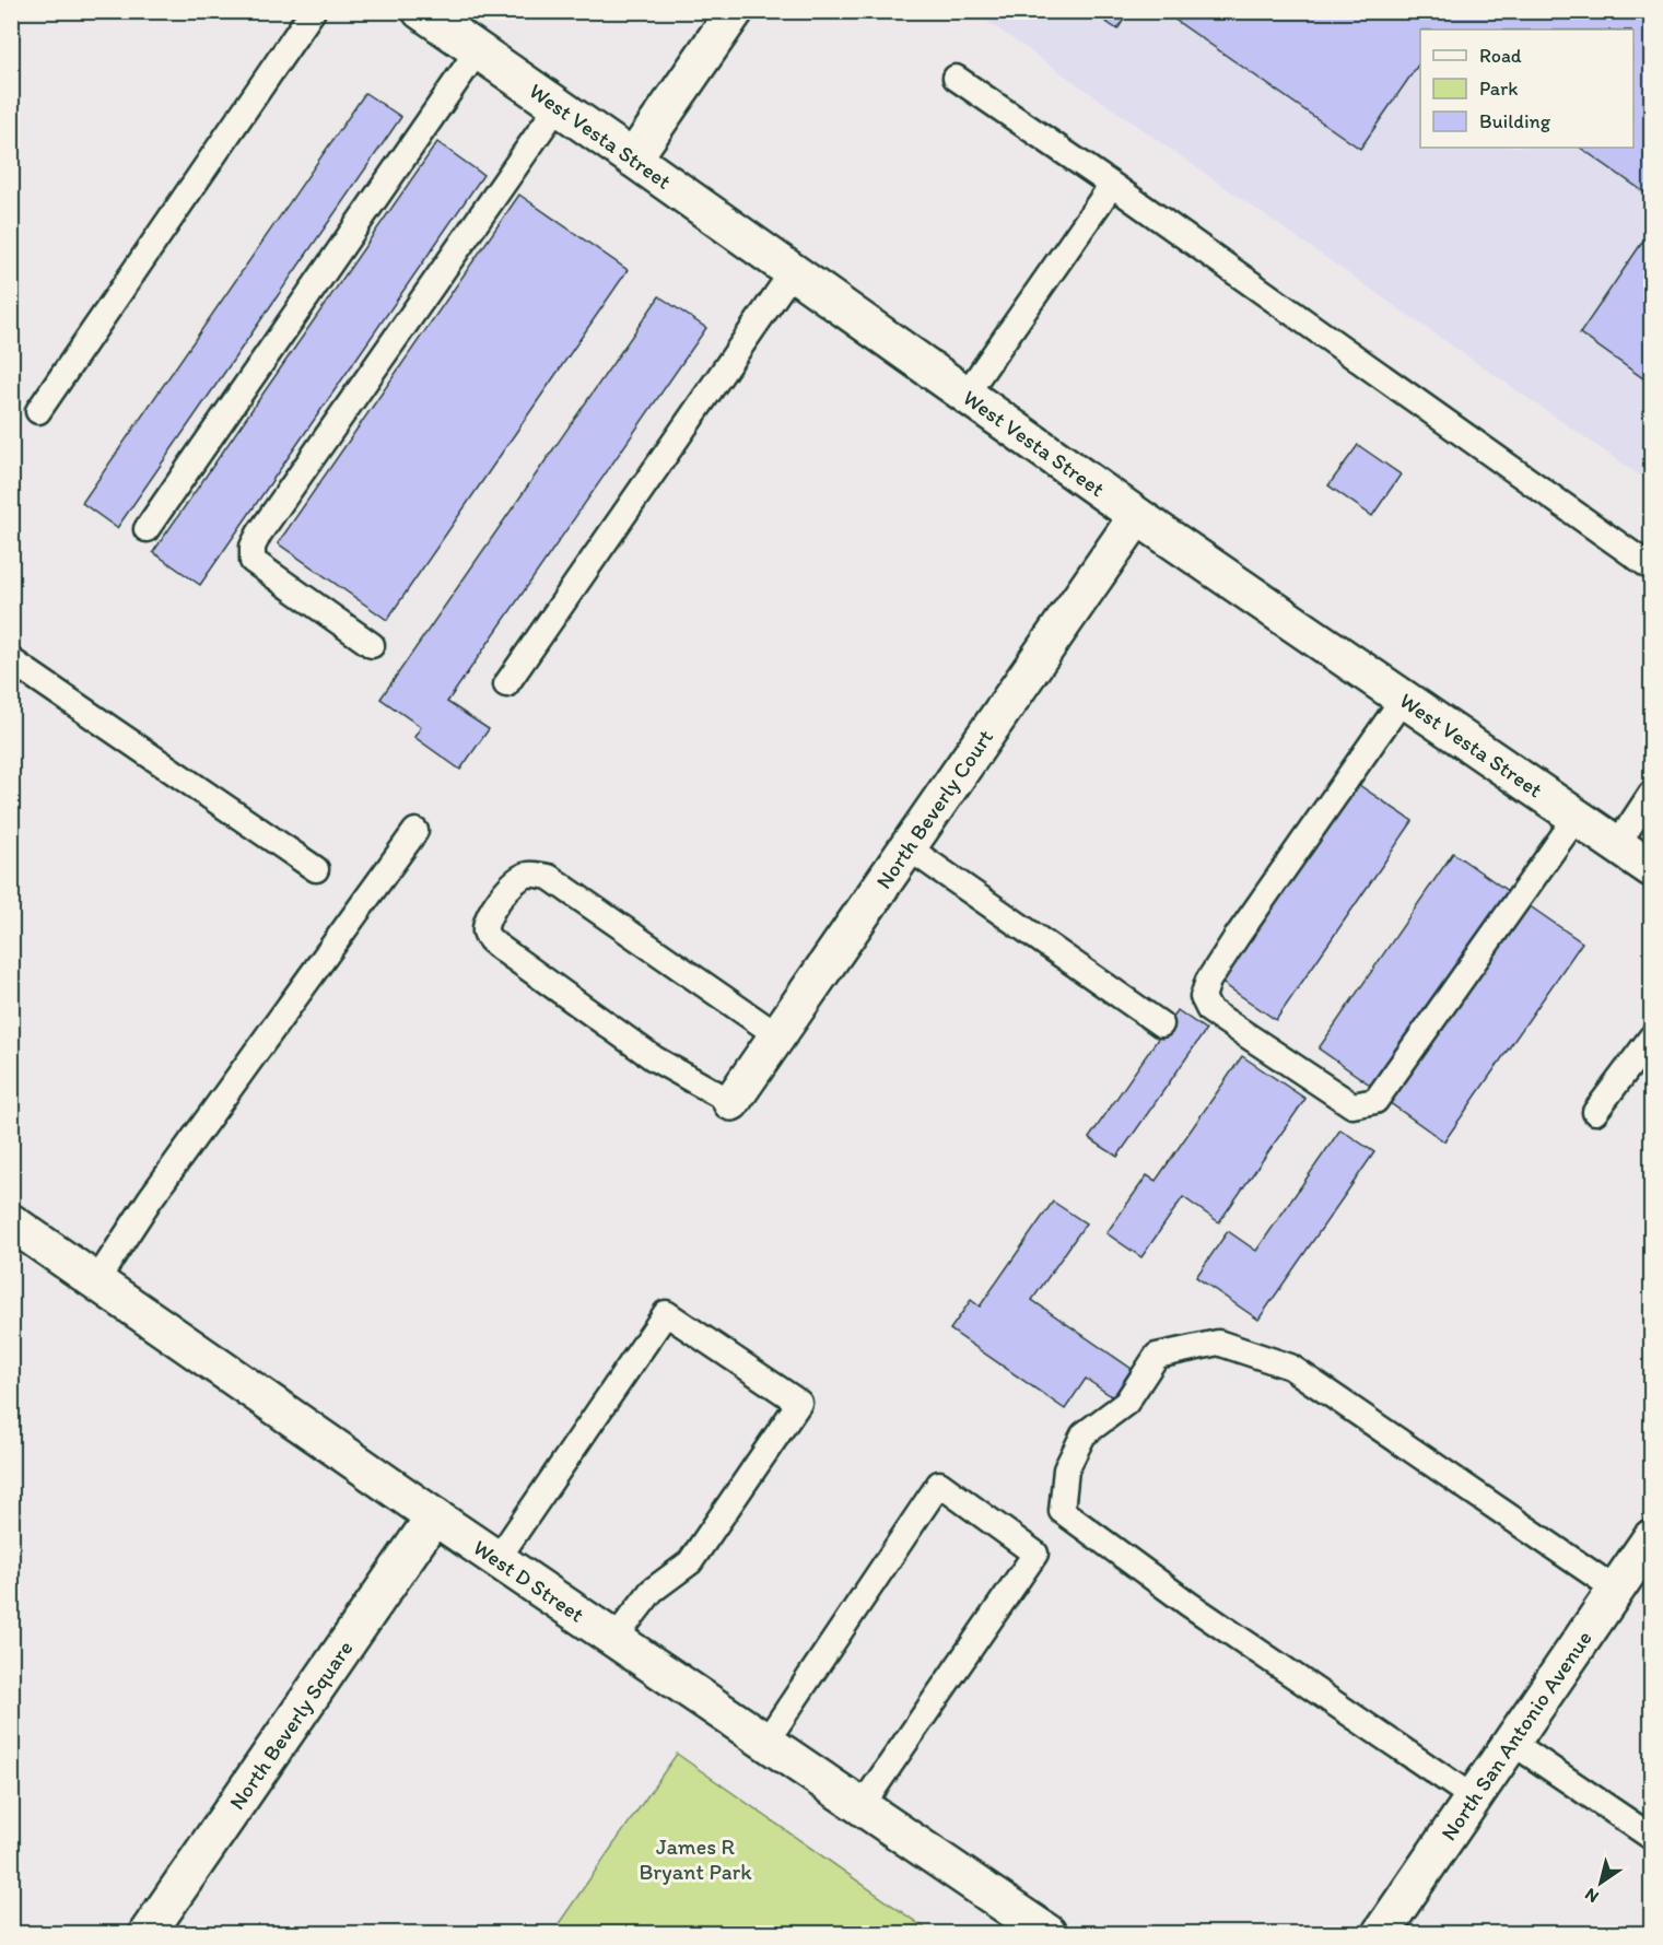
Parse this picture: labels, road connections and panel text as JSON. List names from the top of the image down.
{
  "streets": {
    "street": [
      "West Vesta Street",
      "North Beverly Court",
      "West D Street",
      "North Beverly Square",
      "North San Antonio Avenue"
    ]
  },
  "crossings": [
    ["West Vesta Street", "North Beverly Court"],
    ["West D Street", "North Beverly Square"]
  ],
  "parks": ["James R Bryant Park"],
  "legend": ["Road", "Park", "Building"],
  "north": "bottom left"
}
